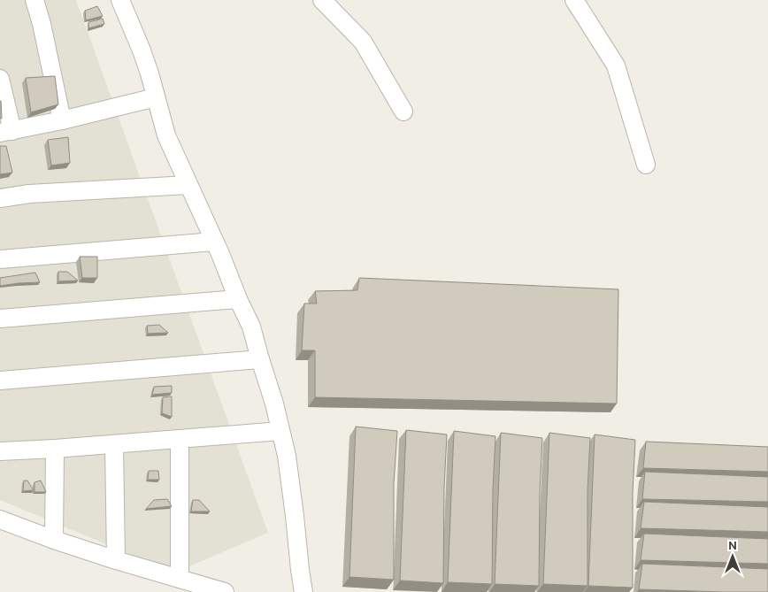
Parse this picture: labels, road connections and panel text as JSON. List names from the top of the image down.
{
  "north": "top"
}
